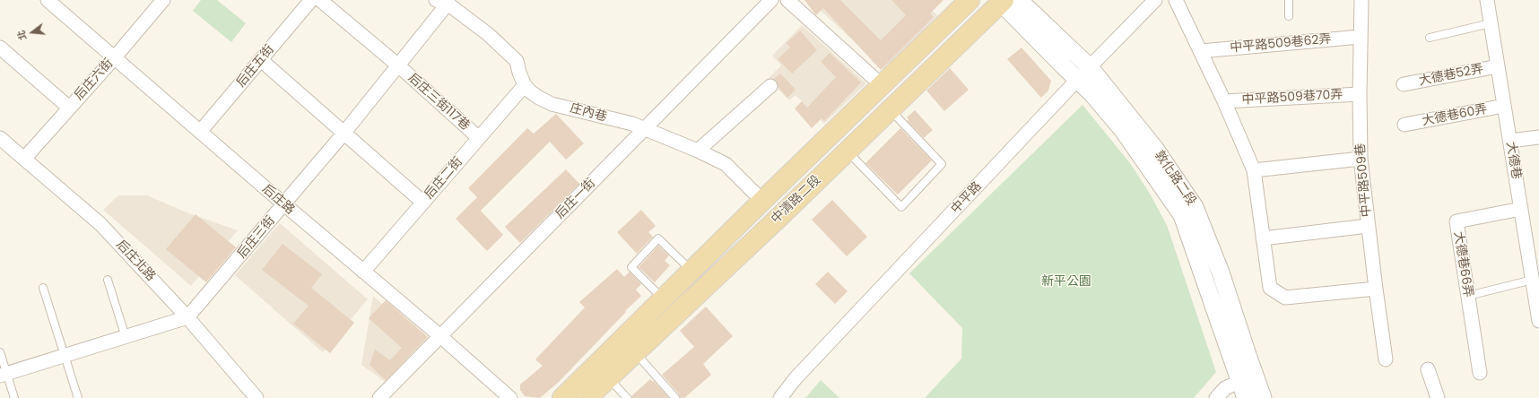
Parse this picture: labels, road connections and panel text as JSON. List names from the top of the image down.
{
  "streets": {
    "main road": ["中清路二段"],
    "street": [
      "中平路509巷62弄",
      "后庄五街",
      "大德巷52弄",
      "后庄六街",
      "中平路509巷70弄",
      "后庄三街117巷",
      "庄內巷",
      "大德巷60弄",
      "大德巷",
      "后庄二街",
      "敦化路二段",
      "中平路509巷",
      "中平路",
      "后庄一街",
      "后庄路",
      "后庄三街",
      "后庄北路",
      "大德巷66弄"
    ]
  },
  "crossings": [
    ["中平路509巷62弄", "中平路509巷"],
    ["后庄五街", "后庄路"],
    ["大德巷52弄", "大德巷"],
    ["后庄六街", "后庄路"],
    ["后庄六街", "后庄北路"],
    ["中平路509巷70弄", "中平路509巷"],
    ["后庄三街117巷", "后庄二街"],
    ["后庄三街117巷", "后庄三街"],
    ["庄內巷", "后庄二街"],
    ["庄內巷", "后庄一街"],
    ["庄內巷", "中清路二段"],
    ["大德巷60弄", "大德巷"],
    ["大德巷", "大德巷66弄"],
    ["后庄二街", "后庄路"],
    ["敦化路二段", "中平路"],
    ["敦化路二段", "中清路二段"],
    ["后庄一街", "后庄路"],
    ["后庄路", "后庄三街"],
    ["后庄三街", "后庄北路"]
  ],
  "parks": ["新平公園"],
  "north": "left"
}
